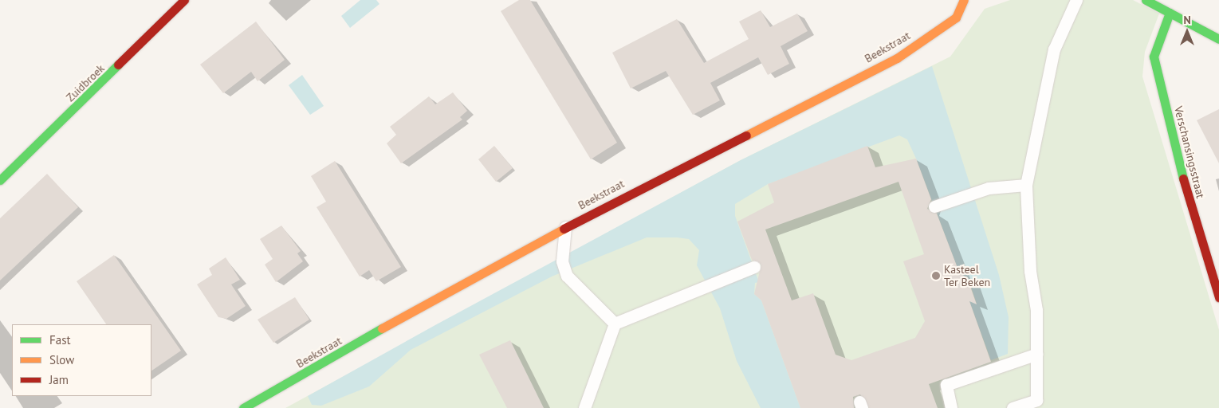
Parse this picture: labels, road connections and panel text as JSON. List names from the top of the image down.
{
  "streets": {
    "street": ["Beekstraat", "Zuidbroek", "Verschansingsstraat"]
  },
  "places": ["Kasteel Ter Beken"],
  "legend": ["Fast", "Slow", "Jam"],
  "north": "top"
}
